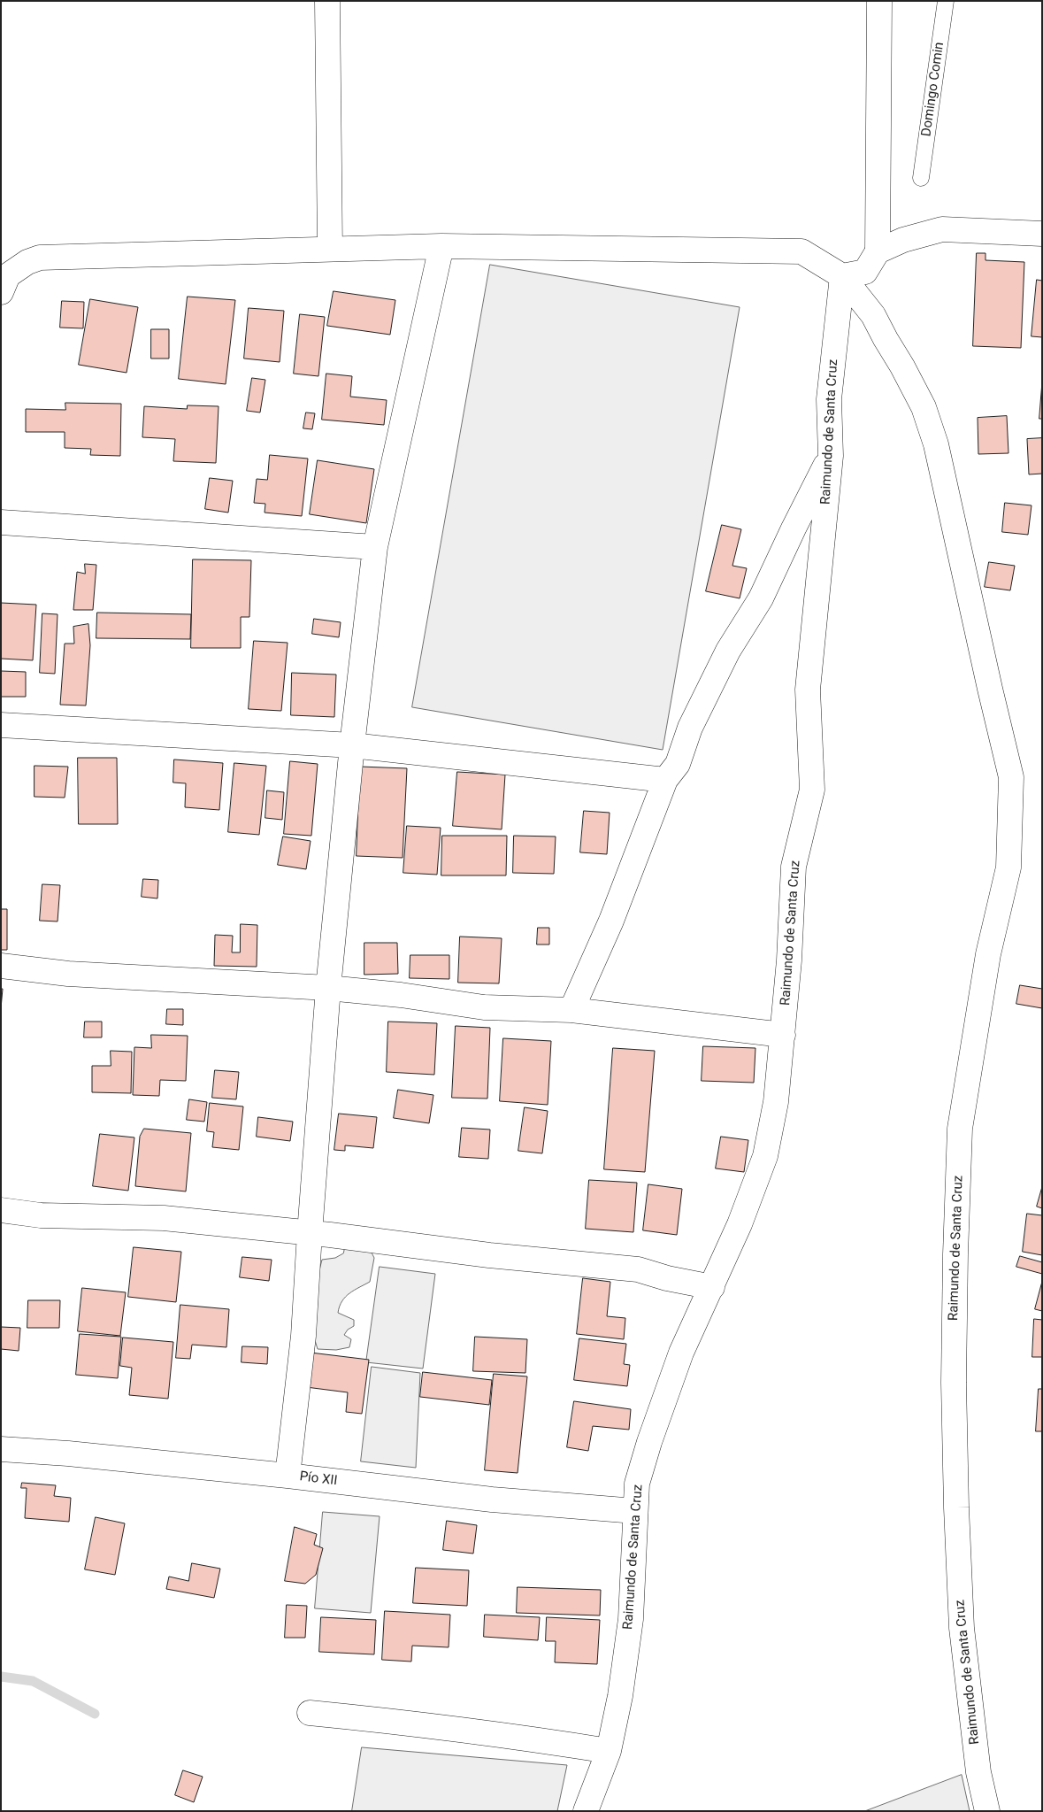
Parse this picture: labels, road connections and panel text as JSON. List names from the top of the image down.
{
  "streets": {
    "street": ["Raimundo de Santa Cruz", "Pío XII"],
    "lane": ["Domingo Comin"]
  },
  "crossings": [
    ["Raimundo de Santa Cruz", "Pío XII"]
  ]
}
